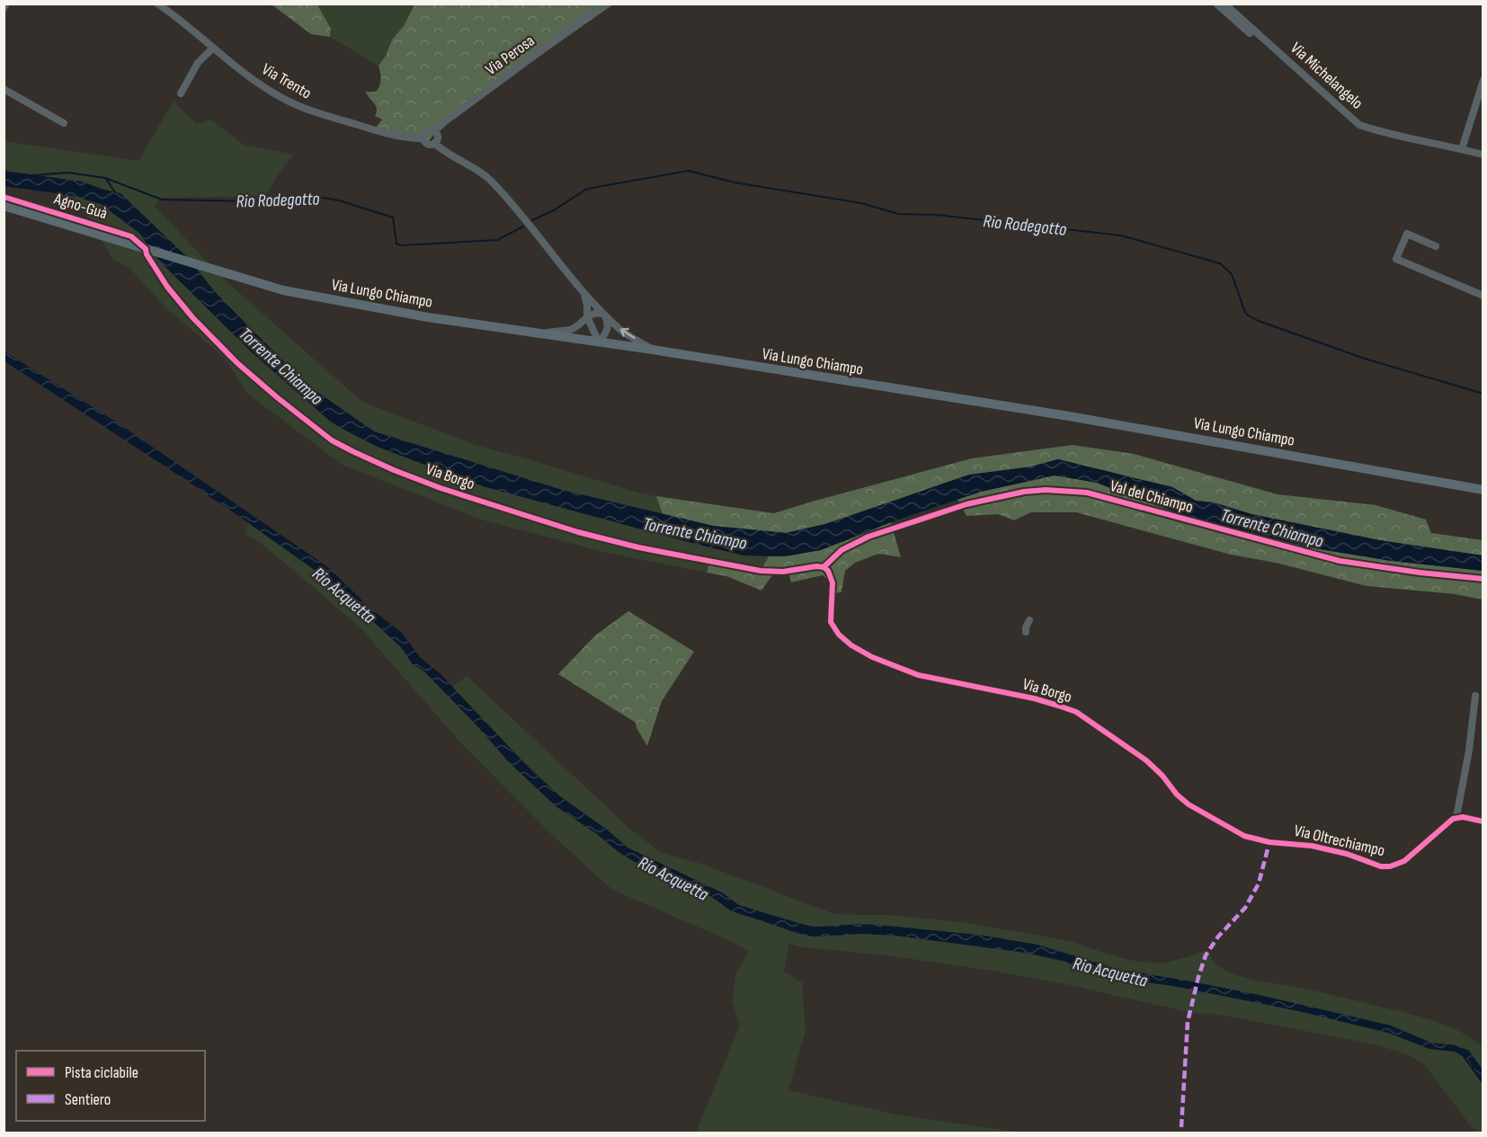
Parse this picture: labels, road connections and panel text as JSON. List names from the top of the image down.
{
  "streets": {
    "main road": ["Via Lungo Chiampo"],
    "street": [
      "Via Perosa",
      "Via Michelangelo",
      "Via Trento",
      "Via Borgo",
      "Via Oltrechiampo"
    ],
    "cycle path": ["Agno-Guà", "Val del Chiampo"]
  },
  "crossings": [
    ["Via Perosa", "Via Trento"],
    ["Via Lungo Chiampo", "Via Borgo"],
    ["Via Borgo", "Via Oltrechiampo"]
  ],
  "water": ["Rio Rodegotto", "Torrente Chiampo", "Rio Acquetta"],
  "legend": ["Pista ciclabile", "Sentiero"]
}
